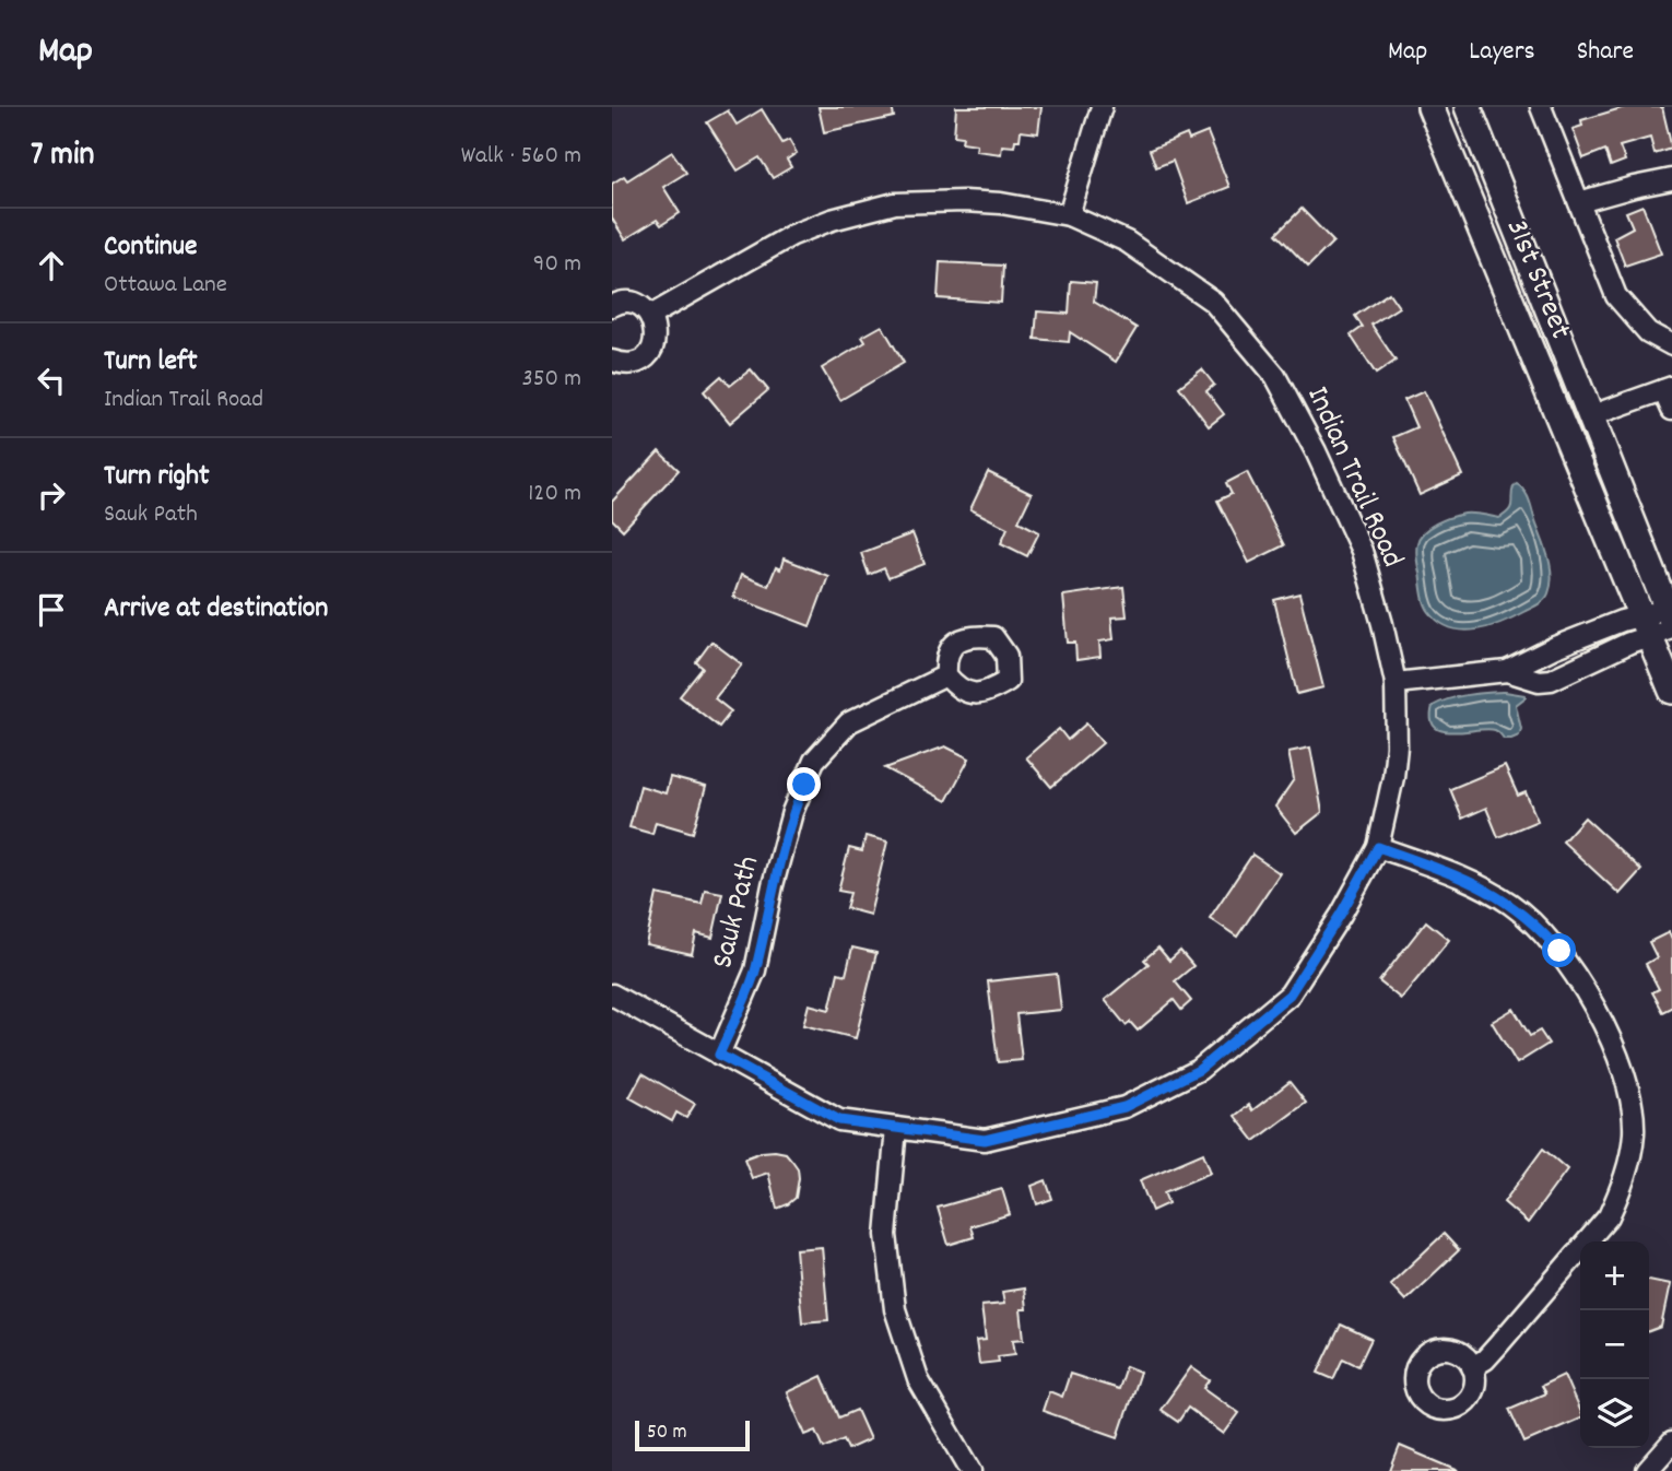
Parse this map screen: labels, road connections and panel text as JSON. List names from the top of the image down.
{
  "streets": {
    "main road": ["31st Street"],
    "street": ["Indian Trail Road", "Sauk Path"]
  },
  "crossings": [
    ["Indian Trail Road", "Sauk Path"]
  ],
  "scale_bar": "50 m",
  "page": {
    "header": "Map",
    "nav": ["Map", "Layers", "Share"],
    "heading": ["7 min", "Walk · 560 m"],
    "list": [
      ["Continue", "Ottawa Lane", "90 m"],
      ["Turn left", "Indian Trail Road", "350 m"],
      ["Turn right", "Sauk Path", "120 m"],
      "Arrive at destination"
    ],
    "map_buttons": ["+", "−"],
    "scale": "50 m"
  }
}
